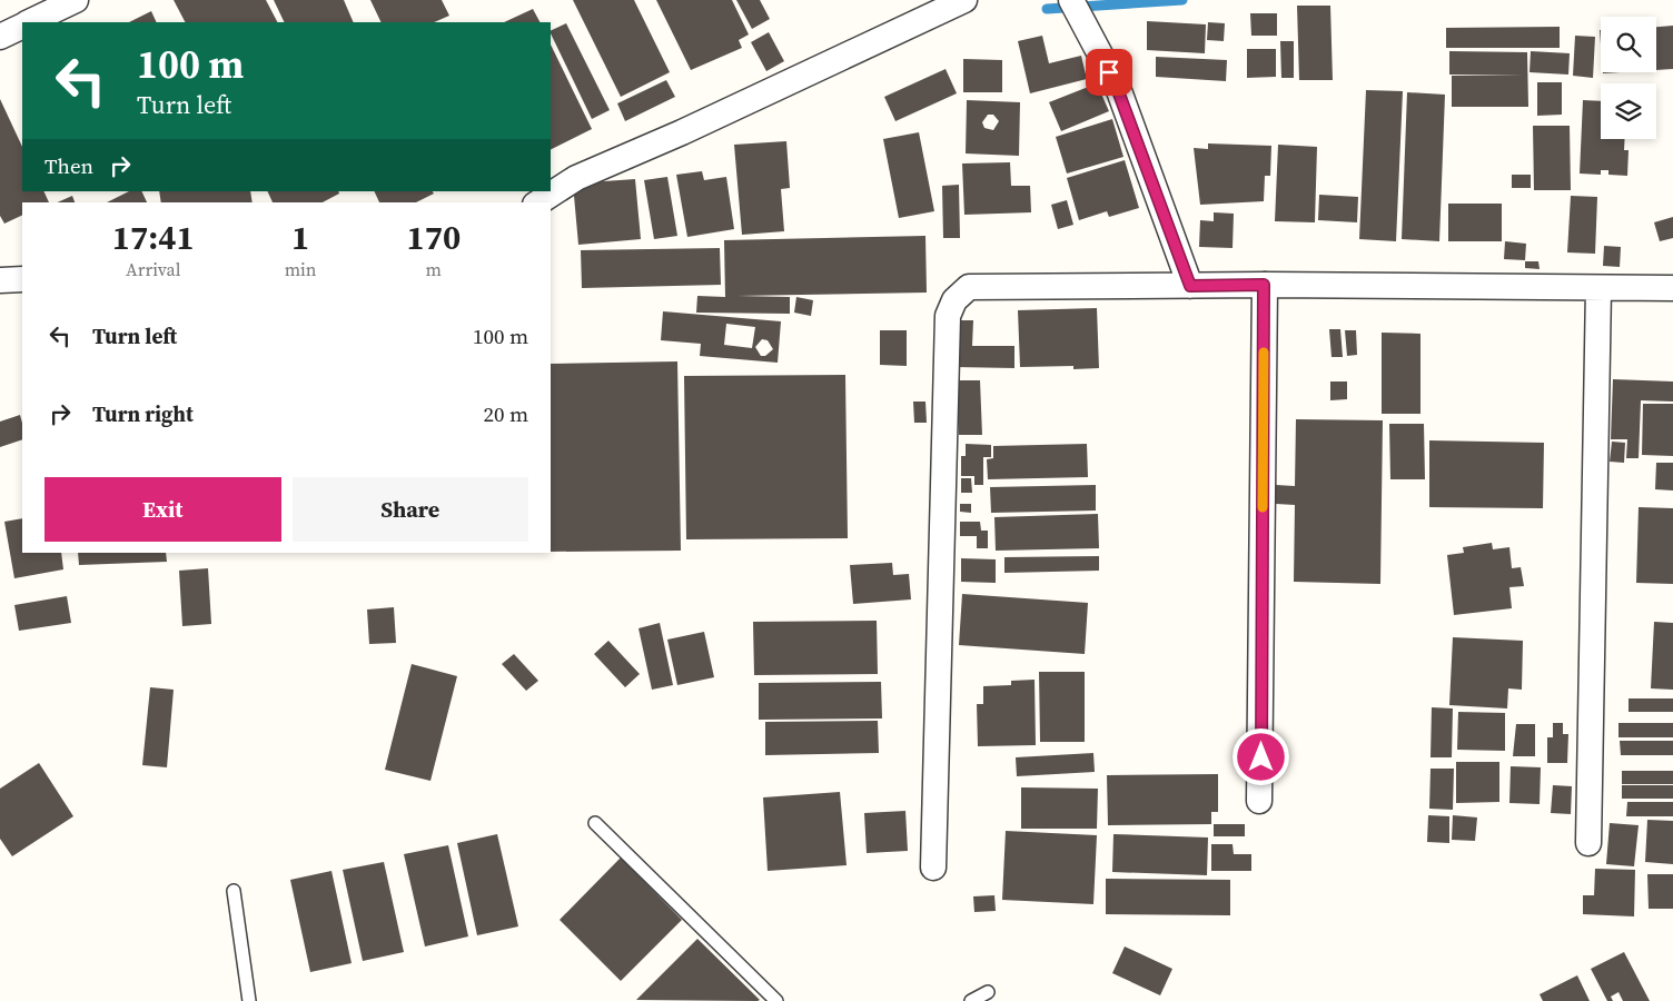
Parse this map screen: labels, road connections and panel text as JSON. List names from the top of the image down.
{
  "page": {
    "turn": ["100 m", "Turn left"],
    "then": "Then",
    "eta": [
      "17:41",
      "Arrival",
      "1",
      "min",
      "170",
      "m"
    ],
    "list": [
      {
        "name": "Turn left",
        "value": "100 m"
      },
      {
        "name": "Turn right",
        "value": "20 m"
      }
    ],
    "buttons": ["Exit", "Share"]
  }
}
